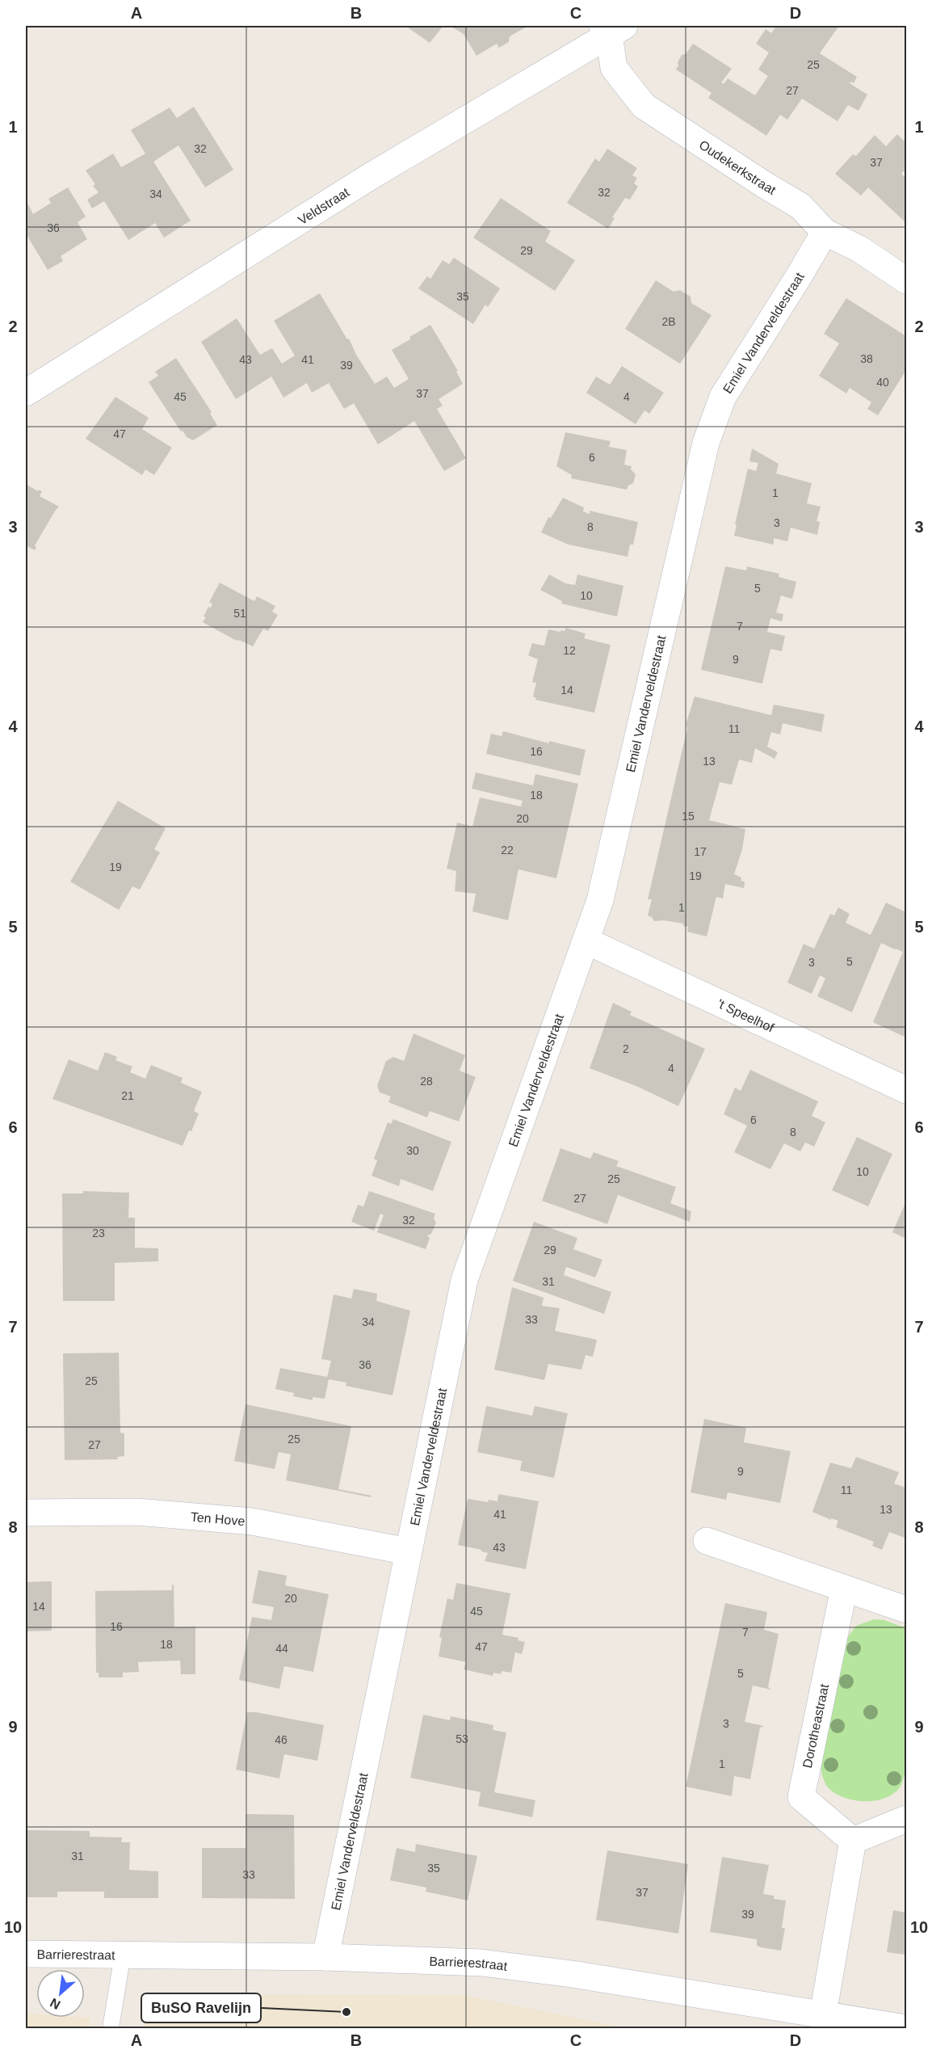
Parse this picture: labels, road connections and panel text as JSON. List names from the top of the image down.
{
  "streets": {
    "street": [
      "Oudekerkstraat",
      "Veldstraat",
      "Emiel Vanderveldestraat",
      "'t Speelhof",
      "Ten Hove",
      "Dorotheastraat",
      "Barrierestraat"
    ]
  },
  "crossings": [
    ["Oudekerkstraat", "Veldstraat"],
    ["Oudekerkstraat", "Emiel Vanderveldestraat"],
    ["Emiel Vanderveldestraat", "'t Speelhof"],
    ["Emiel Vanderveldestraat", "Ten Hove"],
    ["Emiel Vanderveldestraat", "Barrierestraat"]
  ],
  "places": ["BuSO Ravelijn"],
  "house_numbers": [
    "25",
    "27",
    "32",
    "37",
    "32",
    "34",
    "36",
    "29",
    "35",
    "2B",
    "38",
    "43",
    "41",
    "39",
    "40",
    "37",
    "45",
    "4",
    "47",
    "6",
    "1",
    "3",
    "8",
    "5",
    "10",
    "51",
    "7",
    "12",
    "9",
    "14",
    "11",
    "16",
    "13",
    "18",
    "15",
    "20",
    "22",
    "17",
    "19",
    "19",
    "1",
    "5",
    "3",
    "2",
    "4",
    "28",
    "21",
    "6",
    "8",
    "30",
    "10",
    "25",
    "27",
    "32",
    "23",
    "29",
    "31",
    "33",
    "34",
    "36",
    "25",
    "25",
    "27",
    "9",
    "11",
    "13",
    "41",
    "43",
    "20",
    "14",
    "45",
    "16",
    "7",
    "18",
    "47",
    "44",
    "5",
    "3",
    "53",
    "46",
    "1",
    "31",
    "35",
    "33",
    "37",
    "39"
  ],
  "north": "bottom left",
  "grid": {
    "columns": [
      "A",
      "B",
      "C",
      "D"
    ],
    "rows": [
      "1",
      "2",
      "3",
      "4",
      "5",
      "6",
      "7",
      "8",
      "9",
      "10"
    ]
  }
}
